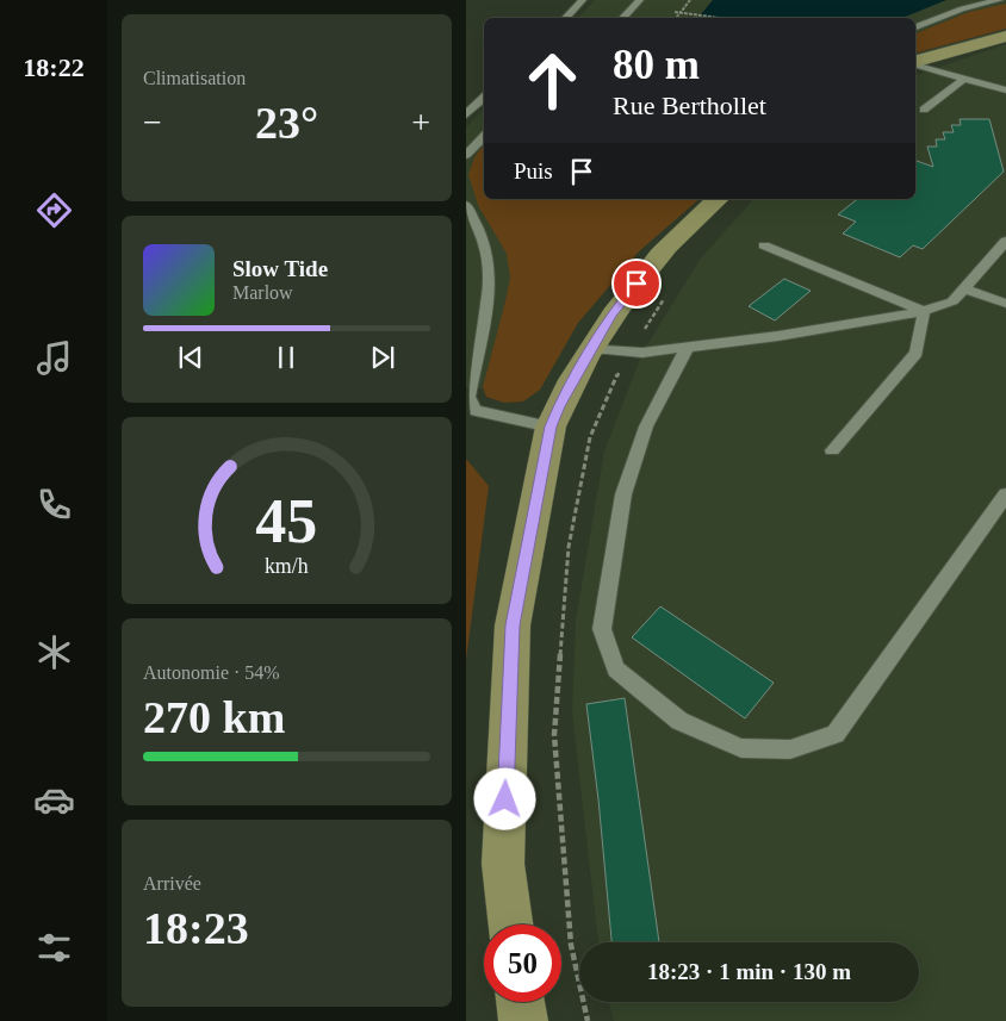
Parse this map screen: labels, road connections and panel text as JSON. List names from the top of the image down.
{
  "page": {
    "tabs": "18:22",
    "tile": [
      "Climatisation",
      ["Autonomie · 54%", "270 km"],
      ["Arrivée", "18:23"]
    ],
    "turn": ["80 m", "Rue Berthollet"],
    "heat": ["−", "23°", "+"],
    "then": "Puis",
    "song": ["Slow Tide", "Marlow"],
    "limit": "50",
    "trip": "18:23 · 1 min · 130 m",
    "gauge": ["45", "km/h"]
  }
}
